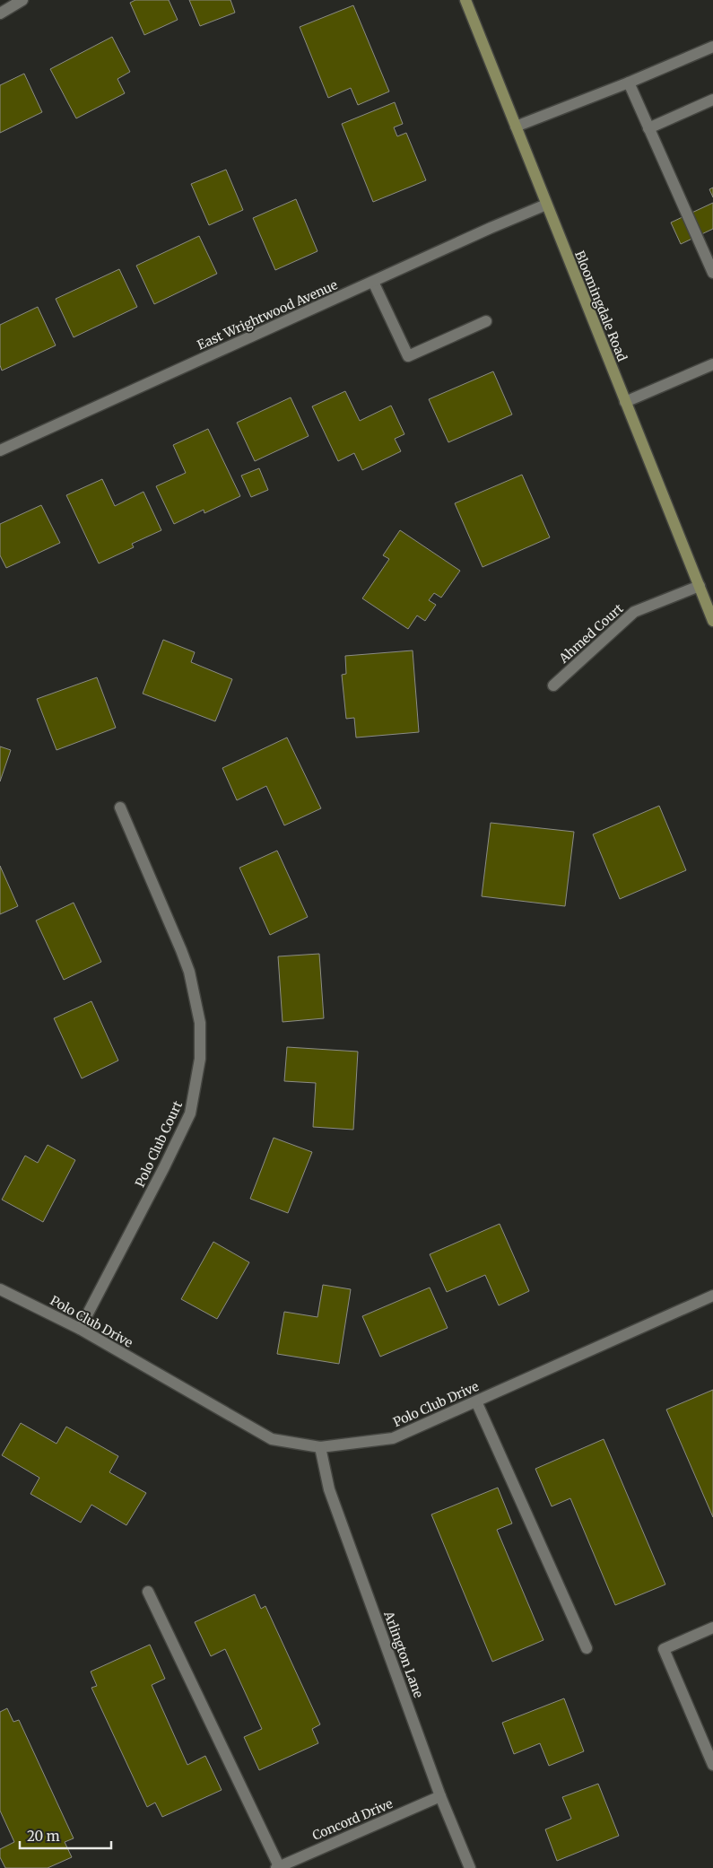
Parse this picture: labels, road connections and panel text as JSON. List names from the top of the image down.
{
  "streets": {
    "main road": ["Bloomingdale Road"],
    "street": [
      "East Wrightwood Avenue",
      "Ahmed Court",
      "Polo Club Court",
      "Polo Club Drive",
      "Arlington Lane",
      "Concord Drive"
    ]
  },
  "crossings": [
    ["Bloomingdale Road", "East Wrightwood Avenue"],
    ["Bloomingdale Road", "Ahmed Court"],
    ["Polo Club Court", "Polo Club Drive"],
    ["Polo Club Drive", "Arlington Lane"],
    ["Arlington Lane", "Concord Drive"]
  ],
  "scale_bar": "20 m"
}
